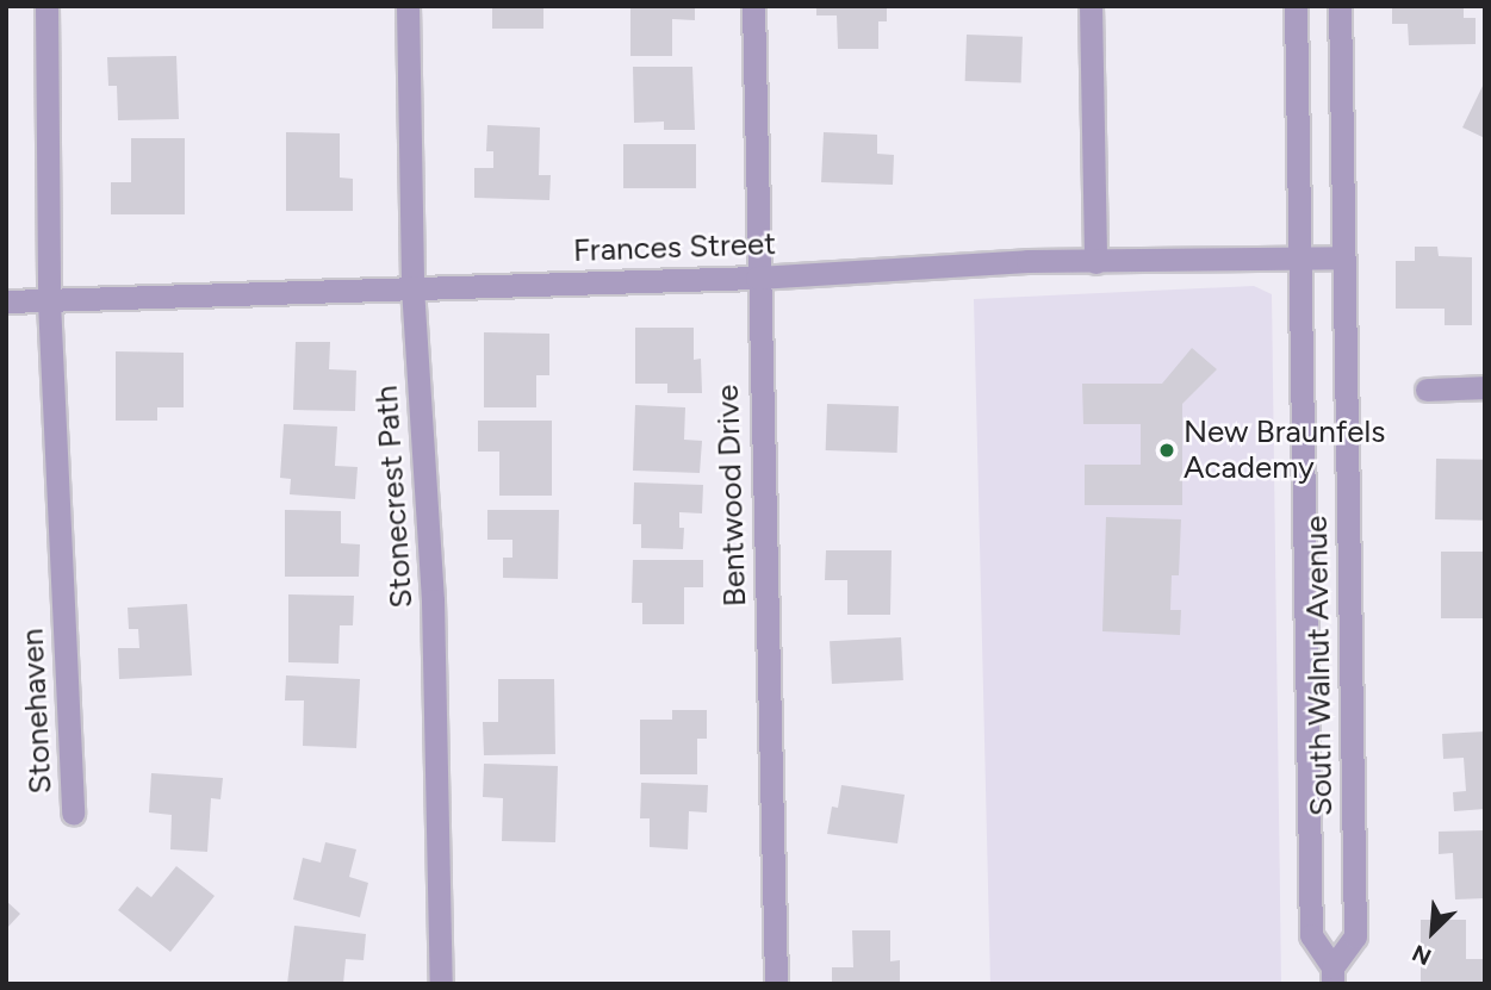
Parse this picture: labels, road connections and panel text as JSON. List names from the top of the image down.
{
  "streets": {
    "street": [
      "Frances Street",
      "Bentwood Drive",
      "Stonecrest Path",
      "South Walnut Avenue",
      "Stonehaven"
    ]
  },
  "crossings": [
    ["Frances Street", "Bentwood Drive"],
    ["Frances Street", "Stonecrest Path"],
    ["Frances Street", "South Walnut Avenue"],
    ["Frances Street", "Stonehaven"]
  ],
  "places": ["New Braunfels Academy"],
  "north": "bottom left"
}
